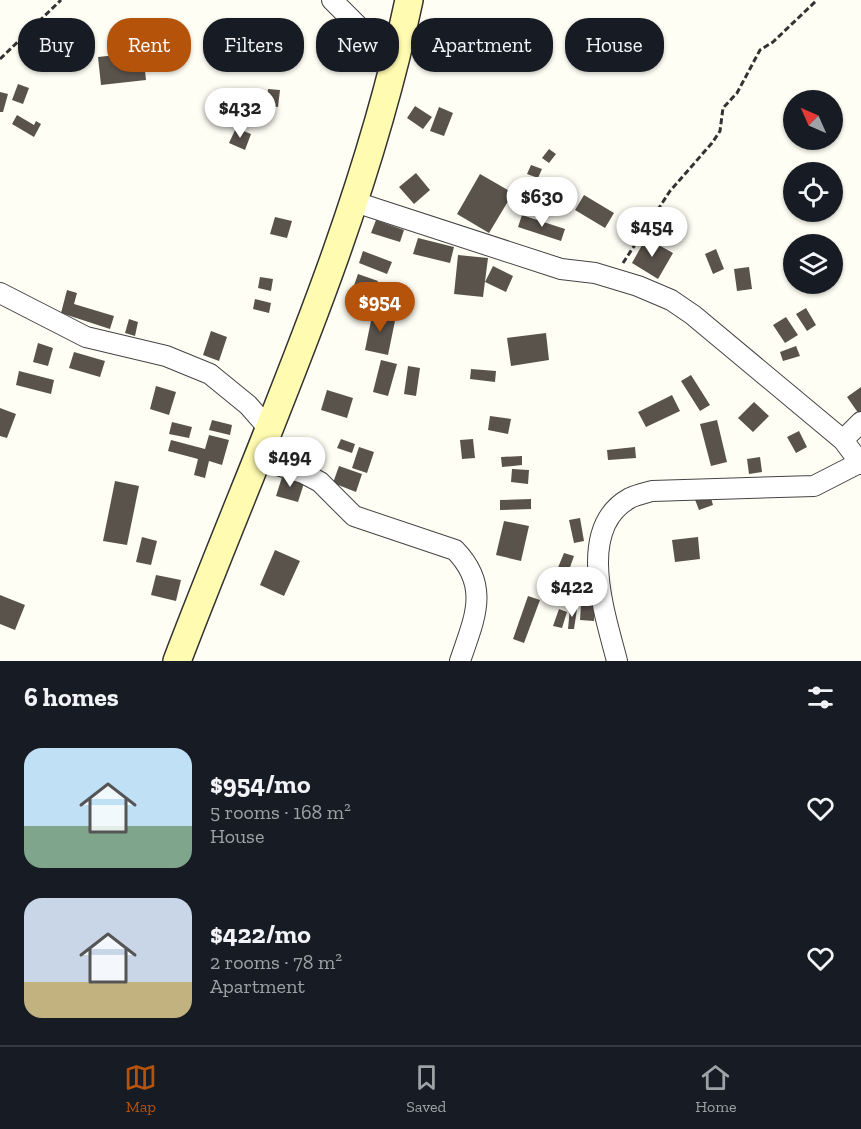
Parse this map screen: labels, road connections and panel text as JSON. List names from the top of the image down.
{
  "north": "top left",
  "page": {
    "chip": [
      "Buy",
      "Rent",
      "Filters",
      "New",
      "Apartment",
      "House"
    ],
    "price": [
      "$432",
      "$630",
      "$454",
      "$954",
      "$494",
      "$422"
    ],
    "heading": "6 homes",
    "list": [
      {
        "name": "$954/mo",
        "note": "5 rooms · 168 m² · House"
      },
      {
        "name": "$422/mo",
        "note": "2 rooms · 78 m² · Apartment"
      }
    ],
    "tabs": ["Map", "Saved", "Home"]
  }
}
